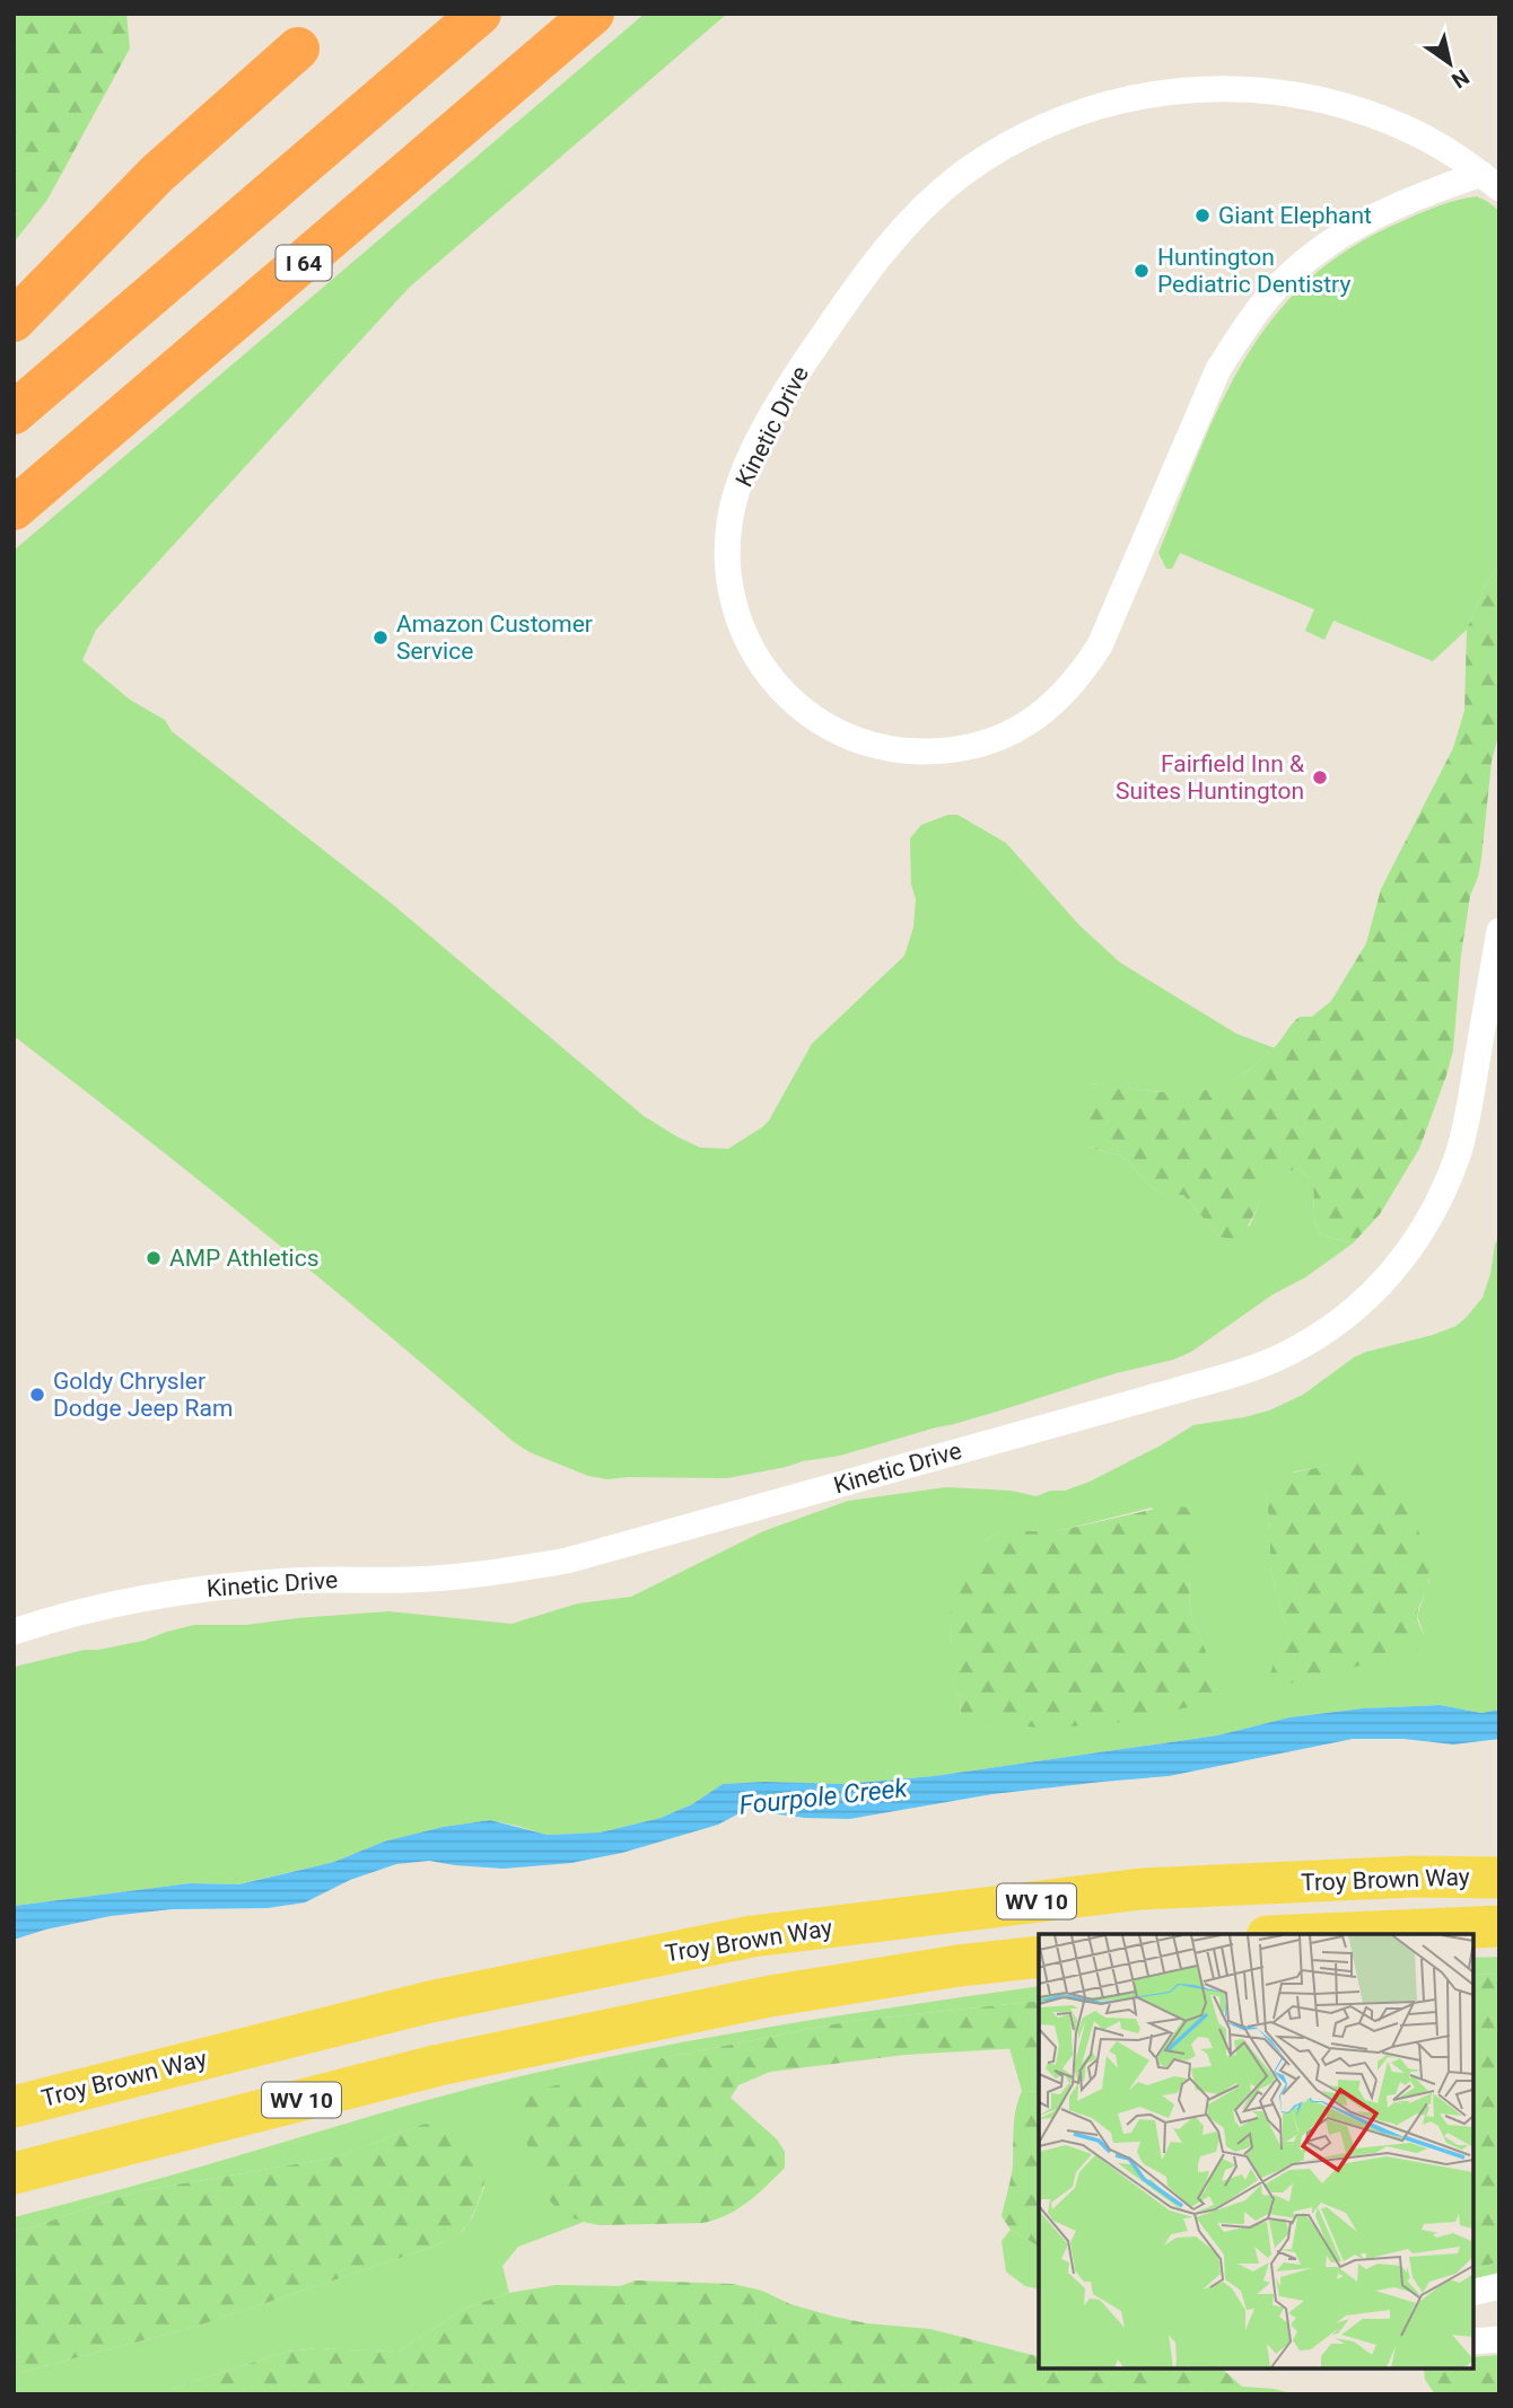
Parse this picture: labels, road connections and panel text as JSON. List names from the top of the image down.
{
  "streets": {
    "highway": ["I 64"],
    "main road": ["Troy Brown Way", "WV 10"],
    "street": ["Kinetic Drive"]
  },
  "water": ["Fourpole Creek"],
  "places": [
    "Giant Elephant",
    "Huntington Pediatric Dentistry",
    "Amazon Customer Service",
    "Fairfield Inn & Suites Huntington",
    "AMP Athletics",
    "Goldy Chrysler Dodge Jeep Ram"
  ],
  "north": "bottom right"
}
